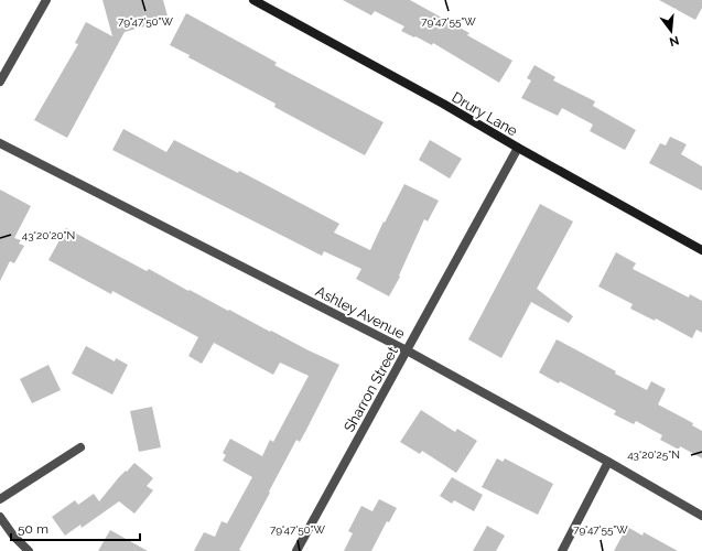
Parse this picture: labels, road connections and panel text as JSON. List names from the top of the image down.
{
  "streets": {
    "street": ["Drury Lane", "Ashley Avenue", "Sharron Street"]
  },
  "crossings": [
    ["Drury Lane", "Sharron Street"],
    ["Ashley Avenue", "Sharron Street"]
  ],
  "scale_bar": "50 m",
  "north": "bottom",
  "coordinates": [
    "79°47'50\"W",
    "79°47'55\"W",
    "43°20'20\"N",
    "43°20'25\"N"
  ]
}
